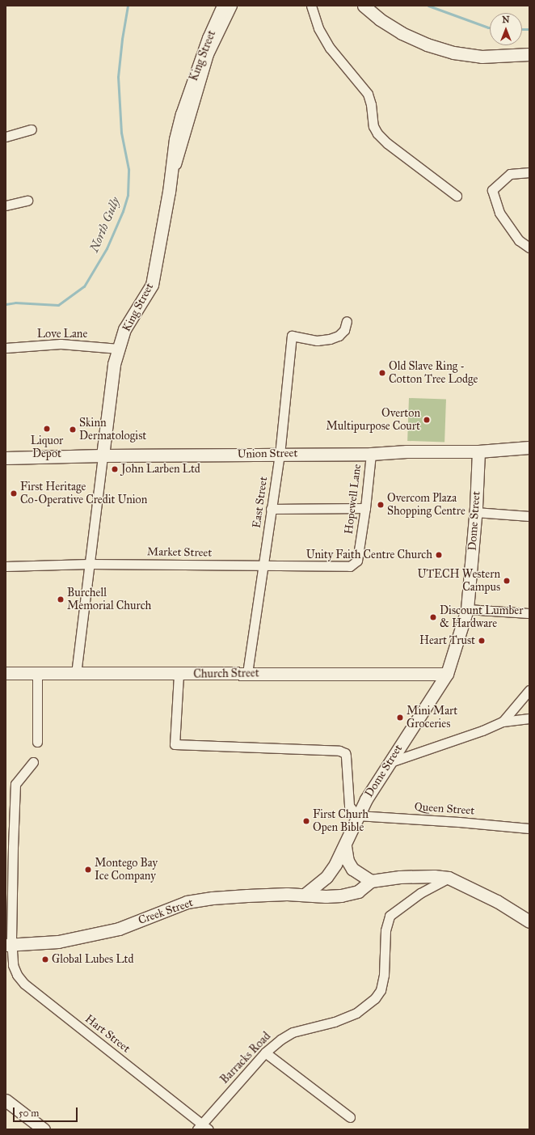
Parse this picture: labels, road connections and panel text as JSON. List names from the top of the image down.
{
  "streets": {
    "street": [
      "King Street",
      "Love Lane",
      "Union Street",
      "Hopewell Lane",
      "East Street",
      "Dome Street",
      "Market Street",
      "Church Street",
      "Queen Street",
      "Creek Street",
      "Hart Street",
      "Barracks Road"
    ]
  },
  "crossings": [
    ["King Street", "Love Lane"],
    ["King Street", "Union Street"],
    ["King Street", "Market Street"],
    ["King Street", "Church Street"],
    ["Union Street", "Hopewell Lane"],
    ["Union Street", "East Street"],
    ["Union Street", "Dome Street"],
    ["Hopewell Lane", "Market Street"],
    ["East Street", "Market Street"],
    ["East Street", "Church Street"],
    ["Dome Street", "Church Street"],
    ["Dome Street", "Queen Street"],
    ["Dome Street", "Creek Street"],
    ["Creek Street", "Hart Street"],
    ["Hart Street", "Barracks Road"]
  ],
  "water": ["North Gully"],
  "places": [
    "Old Slave Ring - Cotton Tree Lodge",
    "Overton Multipurpose Court",
    "Liquor Depot",
    "Skinn Dermatologist",
    "John Larben Ltd",
    "First Heritage Co-Operative Credit Union",
    "Overcom Plaza Shopping Centre",
    "Unity Faith Centre Church",
    "UTECH Western Campus",
    "Burchell Memorial Church",
    "Discount Lumber & Hardware",
    "Heart Trust",
    "Mini Mart Groceries",
    "First Churh Open Bible",
    "Montego Bay Ice Company",
    "Global Lubes Ltd"
  ],
  "scale_bar": "50 m",
  "north": "top"
}
